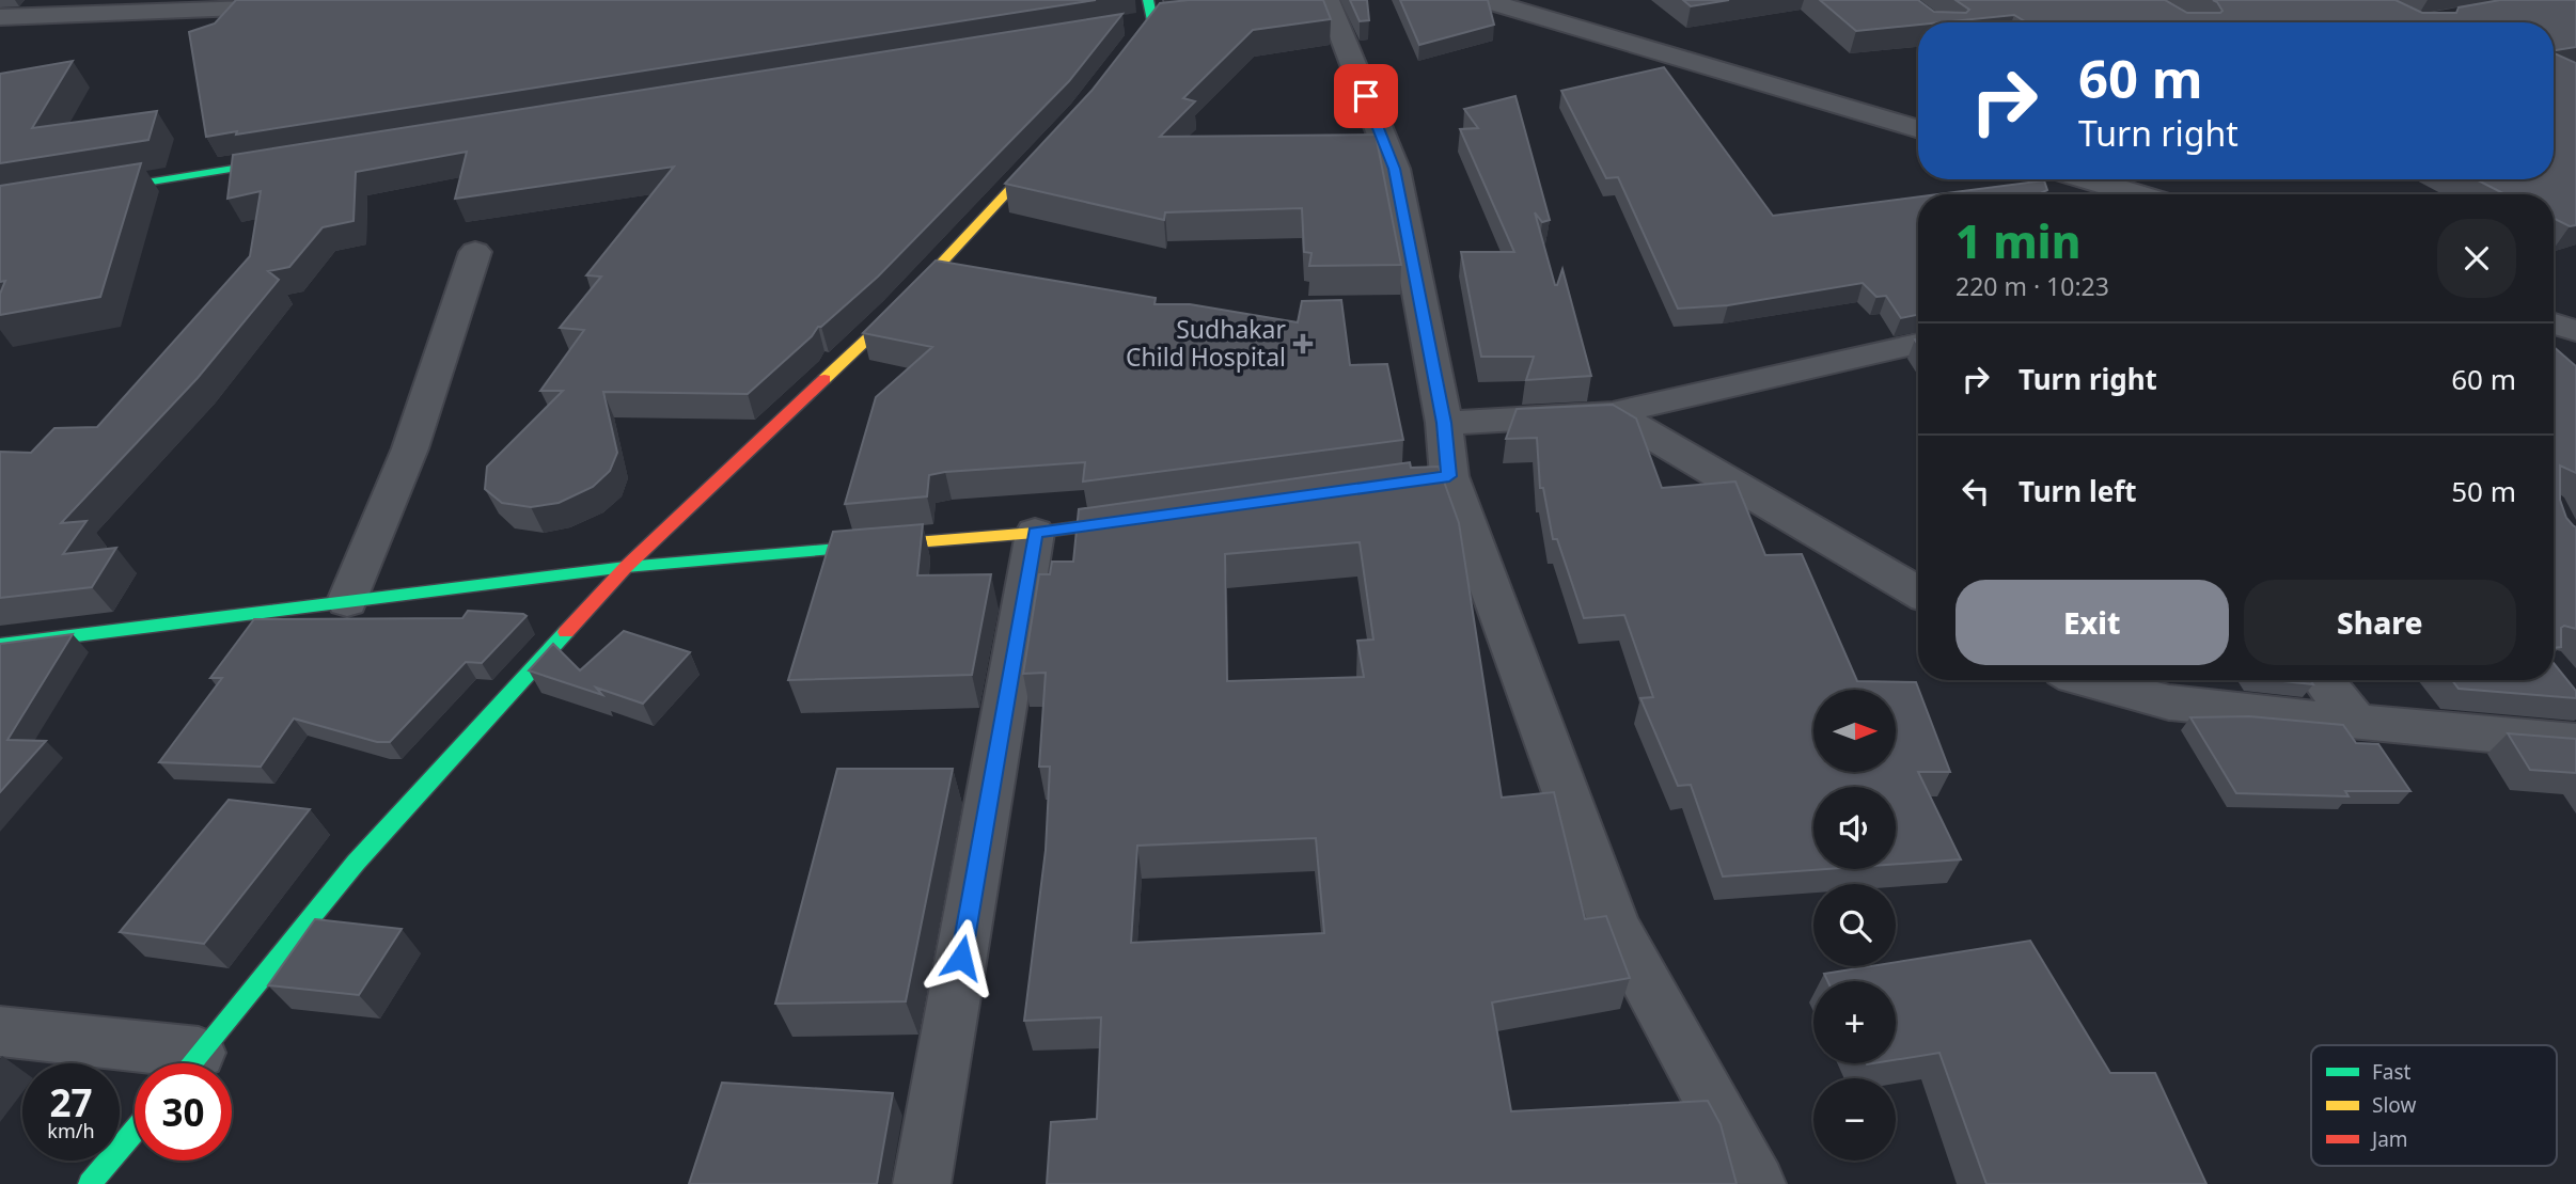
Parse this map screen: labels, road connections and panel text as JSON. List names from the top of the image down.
{
  "places": {
    "health": ["Sudhakar Child Hospital"]
  },
  "legend": ["Fast", "Slow", "Jam"],
  "north": "right",
  "page": {
    "turn": ["60 m", "Turn right"],
    "heading": ["1 min", "220 m · 10:23"],
    "list": [
      {
        "name": "Turn right",
        "value": "60 m"
      },
      {
        "name": "Turn left",
        "value": "50 m"
      }
    ],
    "buttons": ["Exit", "Share"],
    "map_buttons": ["+", "−"],
    "speed": "27 km/h",
    "limit": "30"
  }
}
